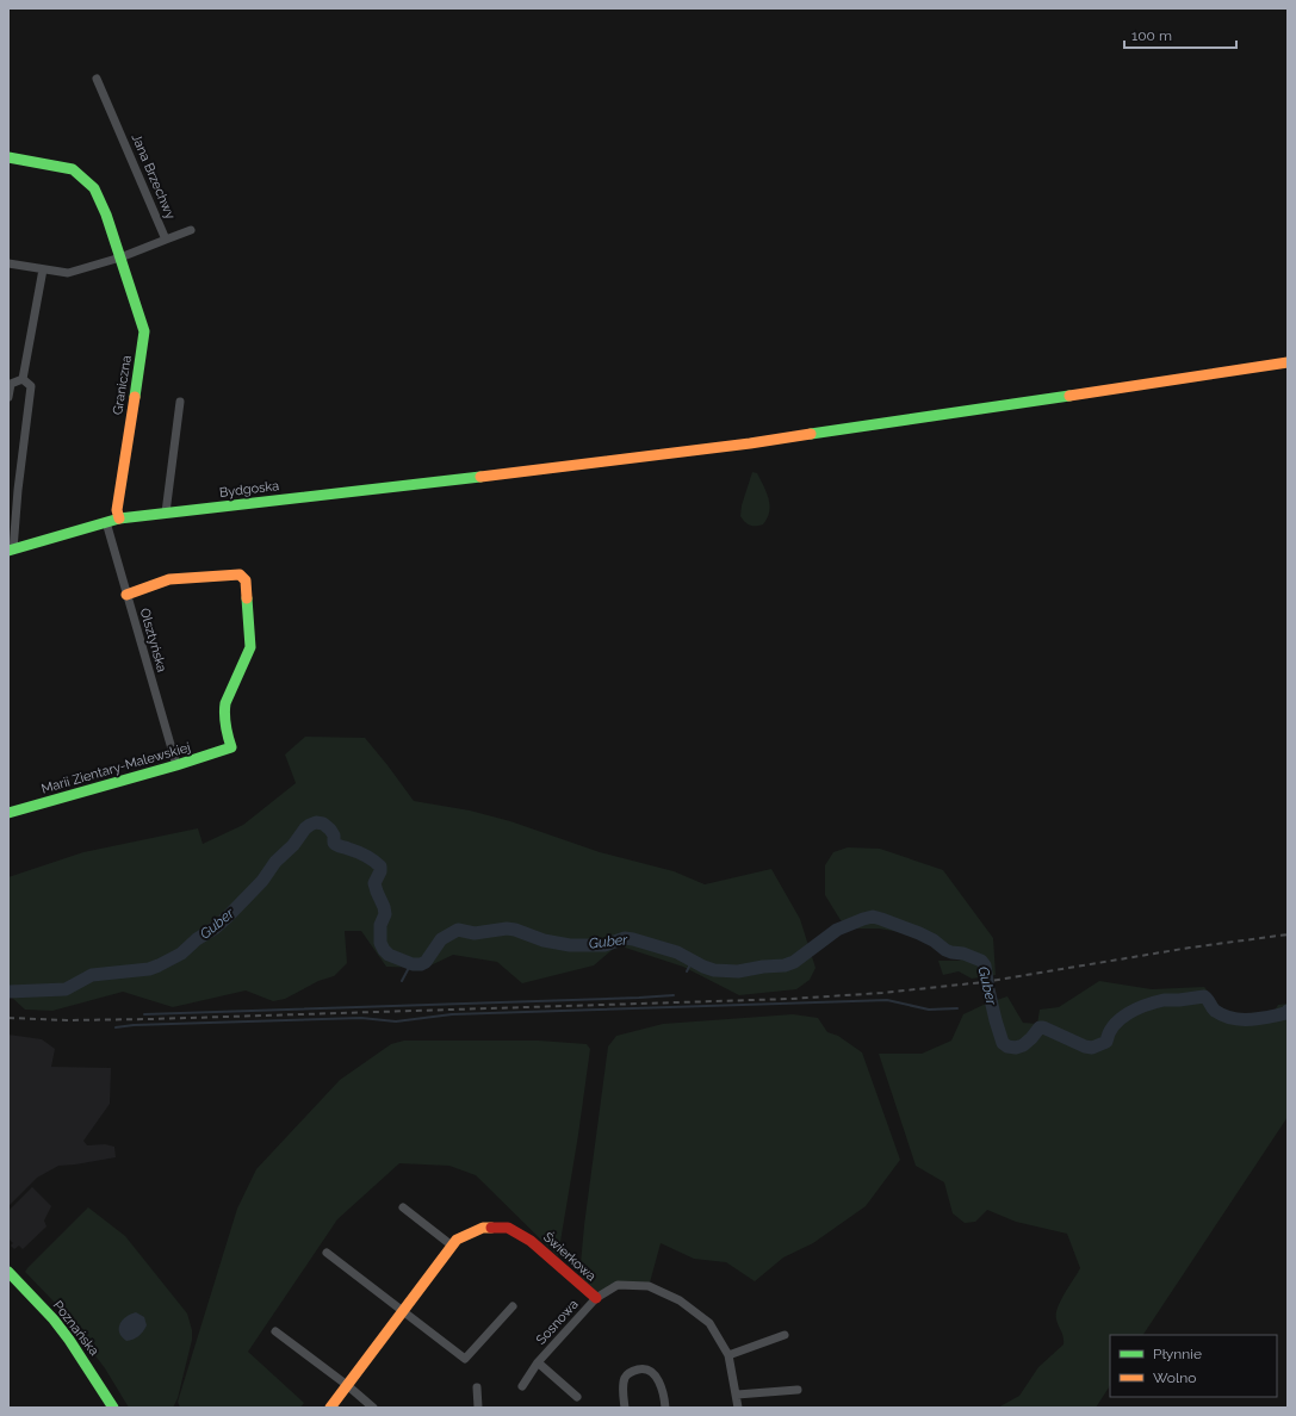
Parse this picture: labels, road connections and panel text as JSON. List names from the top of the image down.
{
  "streets": {
    "street": [
      "Jana Brzechwy",
      "Graniczna",
      "Bydgoska",
      "Olsztyńska",
      "Marii Zientary-Malewskiej",
      "Świerkowa",
      "Sosnowa",
      "Poznańska"
    ]
  },
  "crossings": [
    ["Jana Brzechwy", "Graniczna"],
    ["Graniczna", "Bydgoska"],
    ["Bydgoska", "Olsztyńska"],
    ["Olsztyńska", "Marii Zientary-Malewskiej"],
    ["Świerkowa", "Sosnowa"]
  ],
  "water": ["Guber"],
  "legend": ["Płynnie", "Wolno"],
  "scale_bar": "100 m"
}
